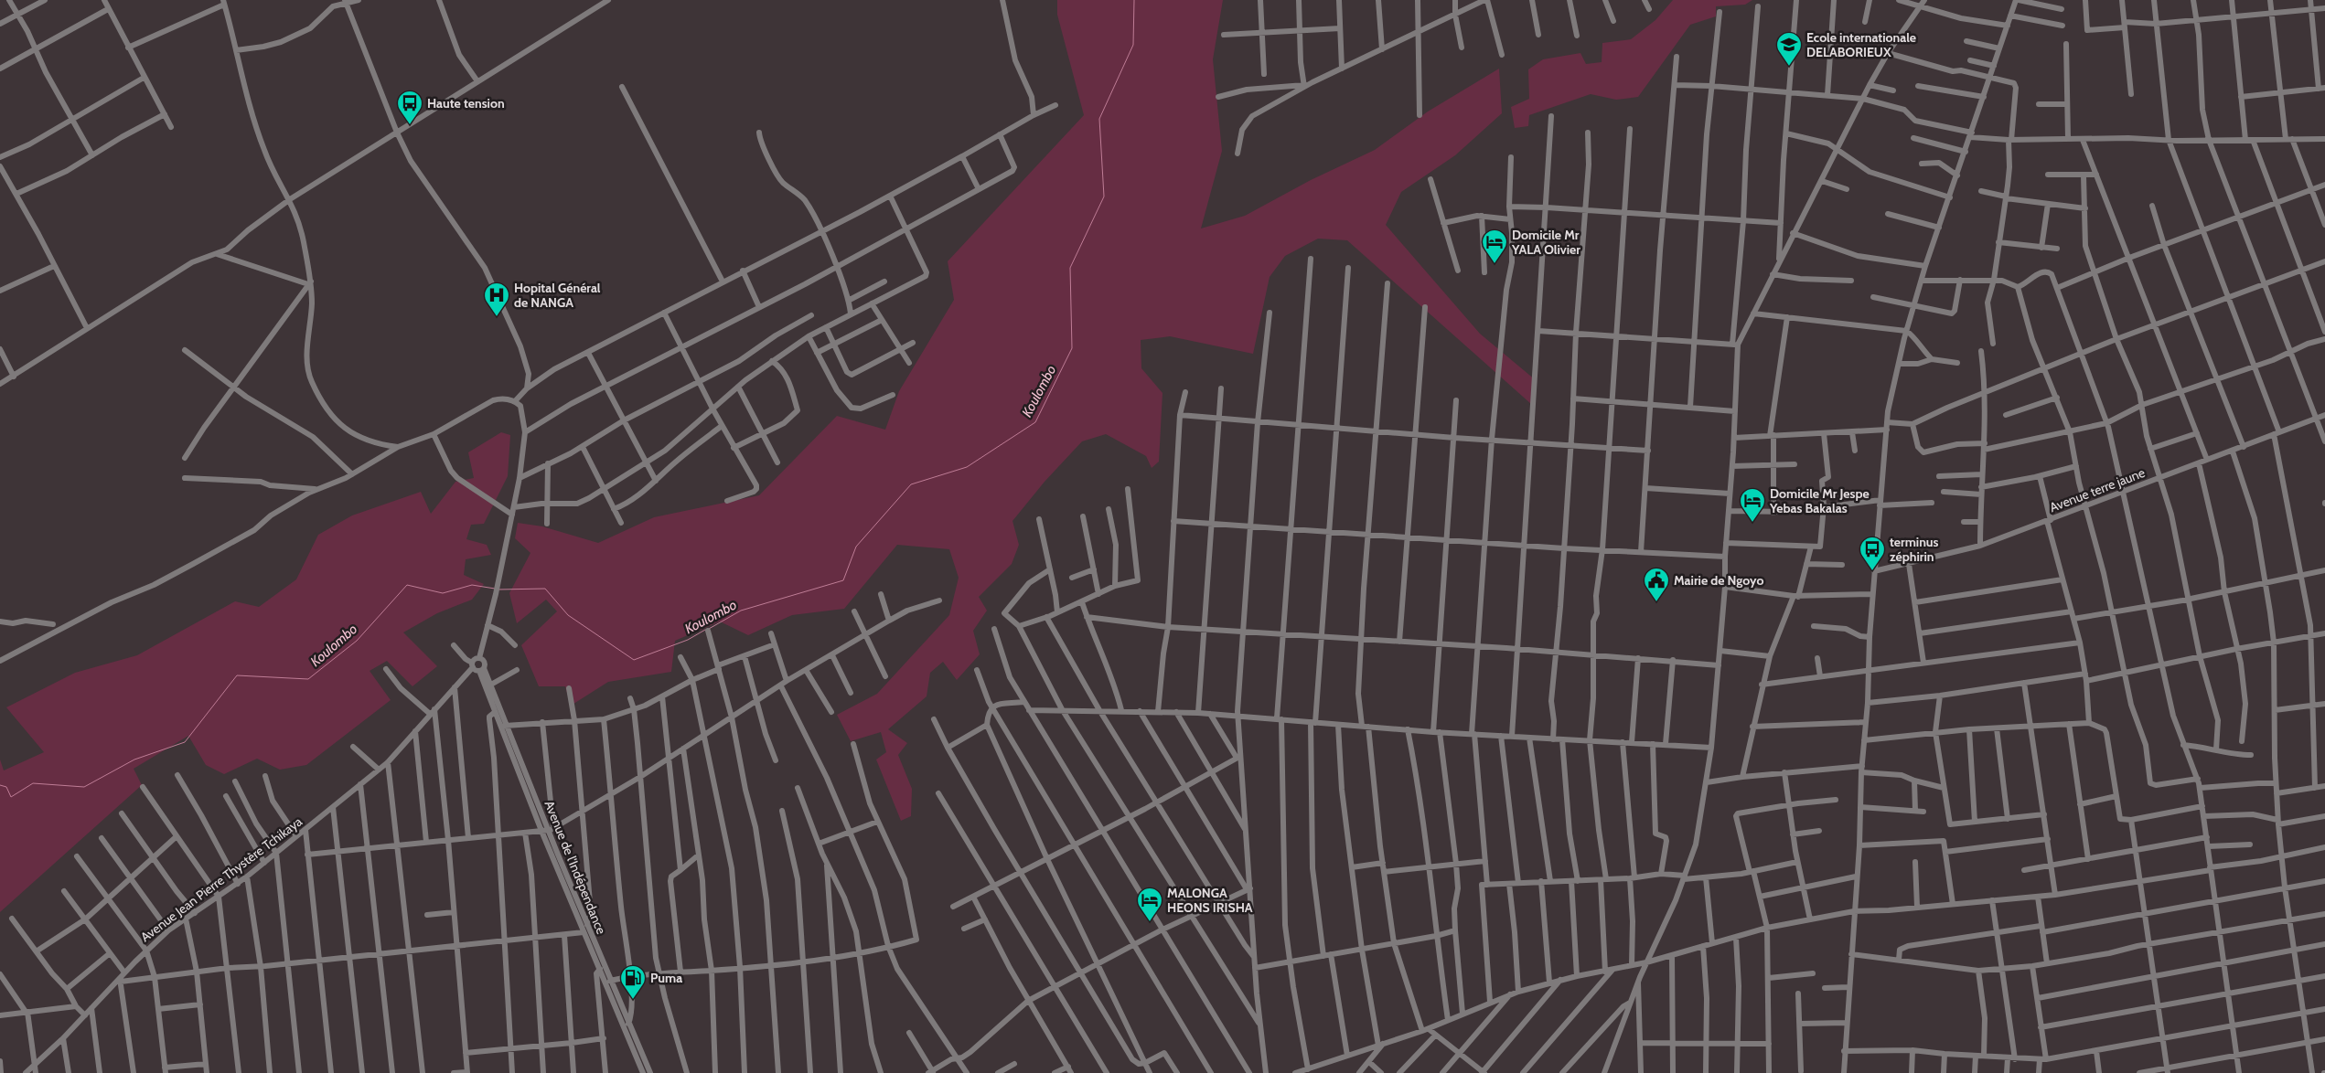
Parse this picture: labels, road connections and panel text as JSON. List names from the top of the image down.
{
  "streets": {
    "street": ["Avenue terre jaune", "Avenue de l'Indépendance", "Avenue Jean Pierre Thystère Tchikaya"]
  },
  "water": ["Koulombo"],
  "places": {
    "school or university": ["Ecole internationale DELABORIEUX"],
    "bus stop": ["Haute tension", "terminus zéphirin"],
    "hotel": ["Domicile Mr YALA Olivier", "Domicile Mr Jespe Yebas Bakalas", "MALONGA HEONS IRISHA"],
    "hospital": ["Hopital Général de NANGA"],
    "public building": ["Mairie de Ngoyo"],
    "fuel station": ["Puma"]
  }
}
